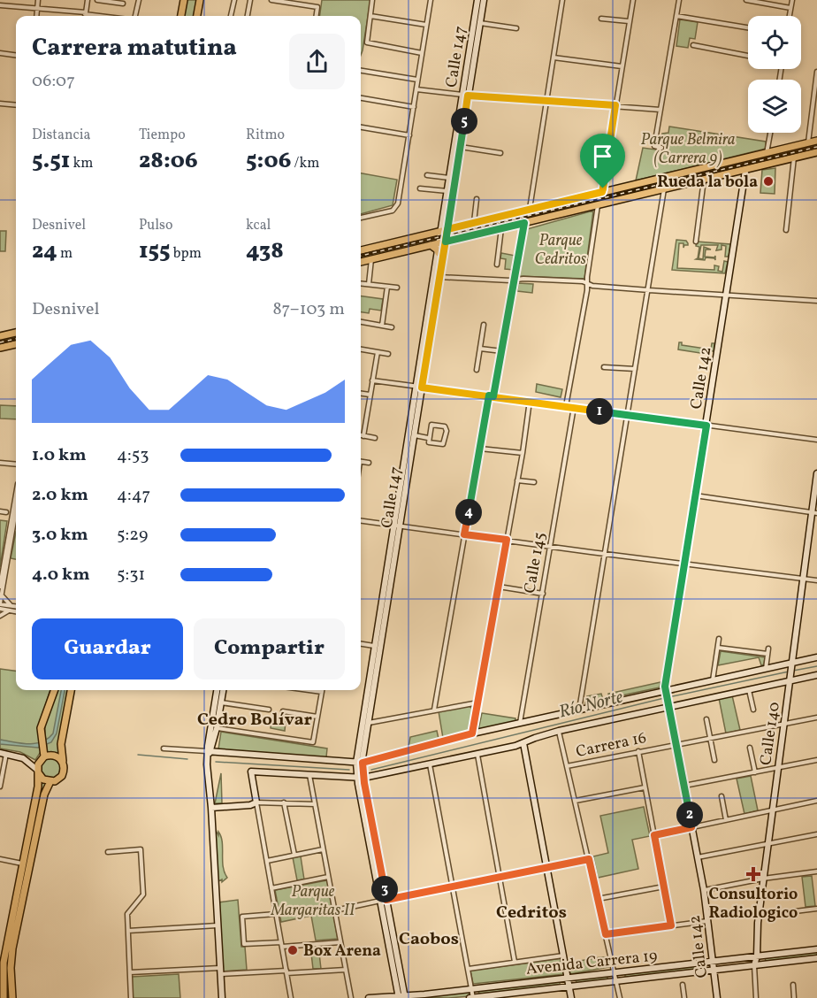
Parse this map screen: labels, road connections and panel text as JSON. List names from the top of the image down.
{
  "streets": {
    "main road": [
      "Calle 147",
      "Calle 142",
      "Calle 140",
      "Avenida Carrera 19"
    ],
    "street": ["Calle 145", "Carrera 16"]
  },
  "crossings": [
    ["Calle 147", "Avenida Carrera 19"],
    ["Calle 142", "Carrera 16"],
    ["Calle 142", "Avenida Carrera 19"],
    ["Calle 140", "Carrera 16"],
    ["Calle 140", "Avenida Carrera 19"]
  ],
  "districts": ["Cedro Bolívar", "Cedritos", "Caobos"],
  "water": ["Río Norte"],
  "parks": ["Parque Belmira (Carrera 9)", "Parque Cedritos", "Parque Margaritas II"],
  "places": {
    "other": ["Rueda la bola", "Box Arena"],
    "health": ["Consultorio Radiologico"]
  },
  "page": {
    "heading": ["Carrera matutina", "06:07"],
    "stats": [
      ["Distancia", "5.51 km"],
      ["Tiempo", "28:06"],
      ["Ritmo", "5:06 /km"],
      ["Desnivel", "24 m"],
      ["Pulso", "155 bpm"],
      ["kcal", "438"]
    ],
    "pins": [
      "5",
      "1",
      "4",
      "2",
      "3"
    ],
    "chart": ["Desnivel", "87–103 m"],
    "list": [
      {
        "name": "1.0 km",
        "note": "4:53"
      },
      {
        "name": "2.0 km",
        "note": "4:47"
      },
      {
        "name": "3.0 km",
        "note": "5:29"
      },
      {
        "name": "4.0 km",
        "note": "5:31"
      }
    ],
    "buttons": ["Guardar", "Compartir"]
  }
}
